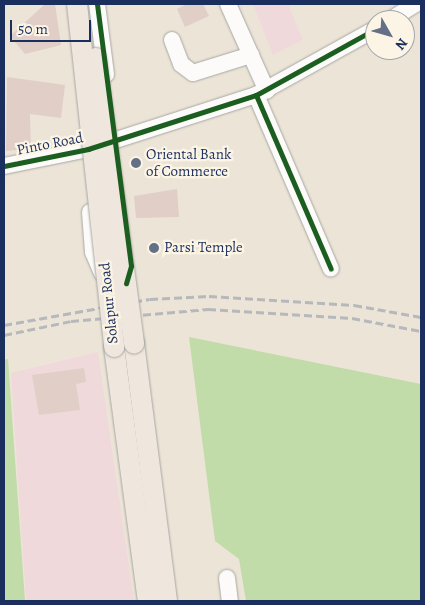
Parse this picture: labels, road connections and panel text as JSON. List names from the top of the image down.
{
  "streets": {
    "main road": ["Solapur Road"],
    "street": ["Pinto Road"]
  },
  "places": ["Oriental Bank of Commerce", "Parsi Temple"],
  "scale_bar": "50 m",
  "north": "bottom right"
}
